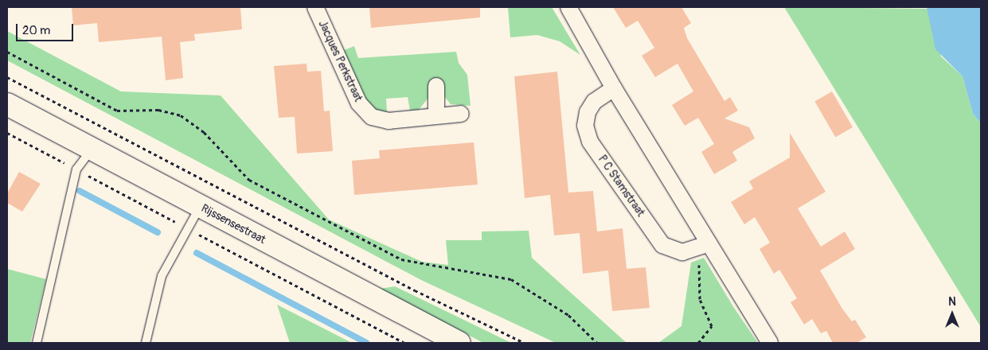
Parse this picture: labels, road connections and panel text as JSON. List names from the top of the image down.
{
  "streets": {
    "main road": ["Rijssensestraat"],
    "street": ["Jacques Perkstraat", "P C Stamstraat"]
  },
  "scale_bar": "20 m",
  "north": "top"
}
